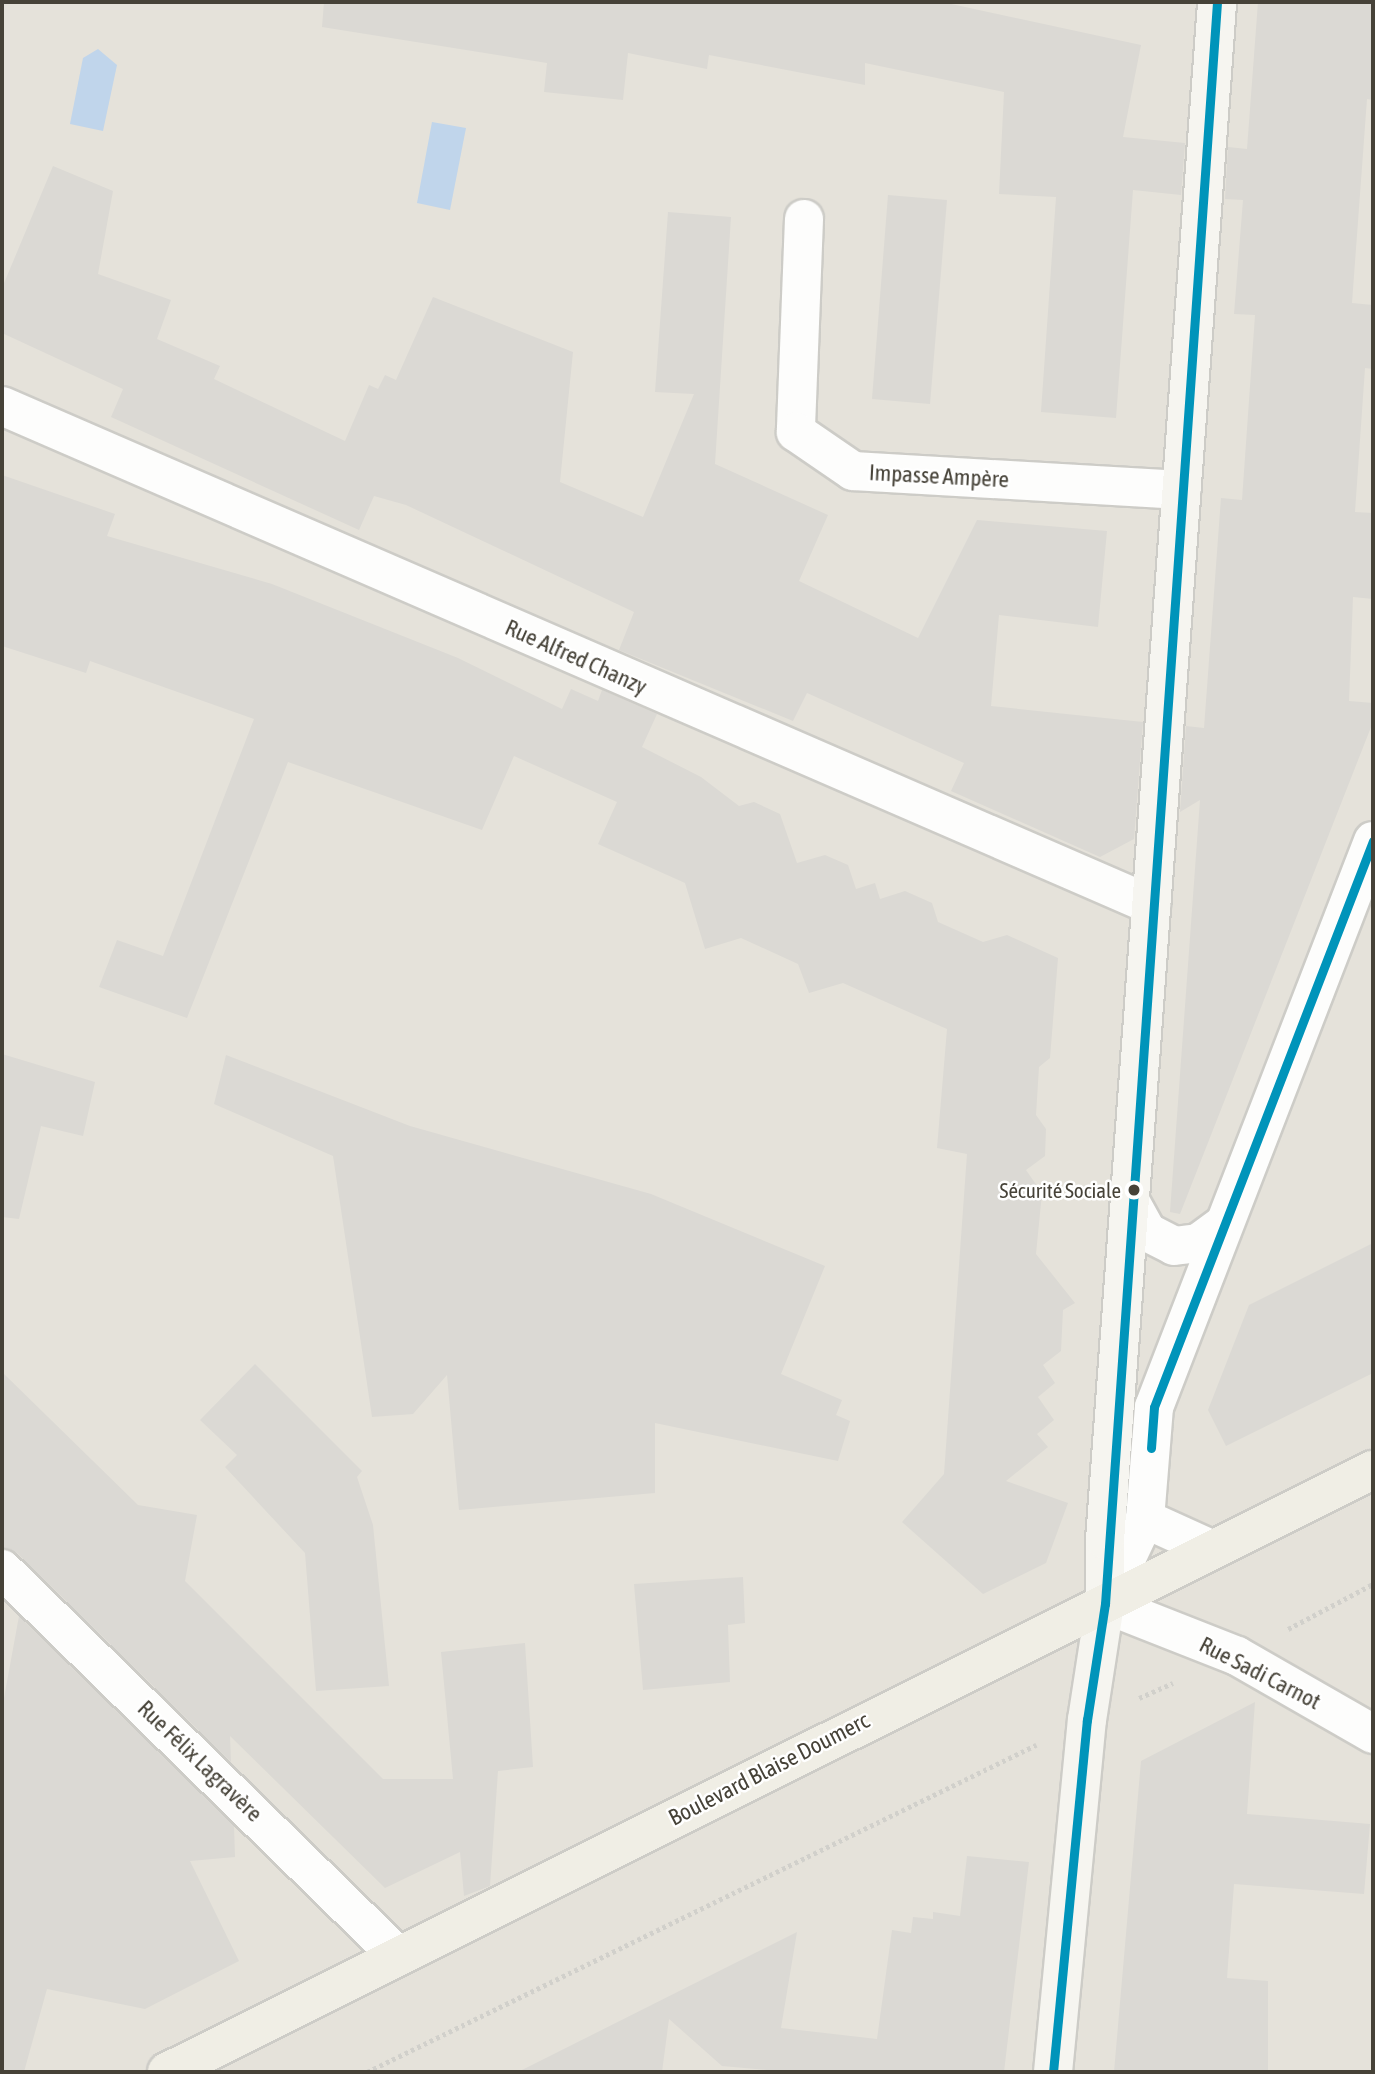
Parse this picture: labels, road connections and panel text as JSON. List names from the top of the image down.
{
  "streets": {
    "main road": ["Boulevard Blaise Doumerc"],
    "street": [
      "Impasse Ampère",
      "Rue Alfred Chanzy",
      "Rue Sadi Carnot",
      "Rue Félix Lagravère"
    ]
  },
  "crossings": [
    ["Rue Sadi Carnot", "Boulevard Blaise Doumerc"],
    ["Rue Félix Lagravère", "Boulevard Blaise Doumerc"]
  ],
  "places": ["Sécurité Sociale"]
}
